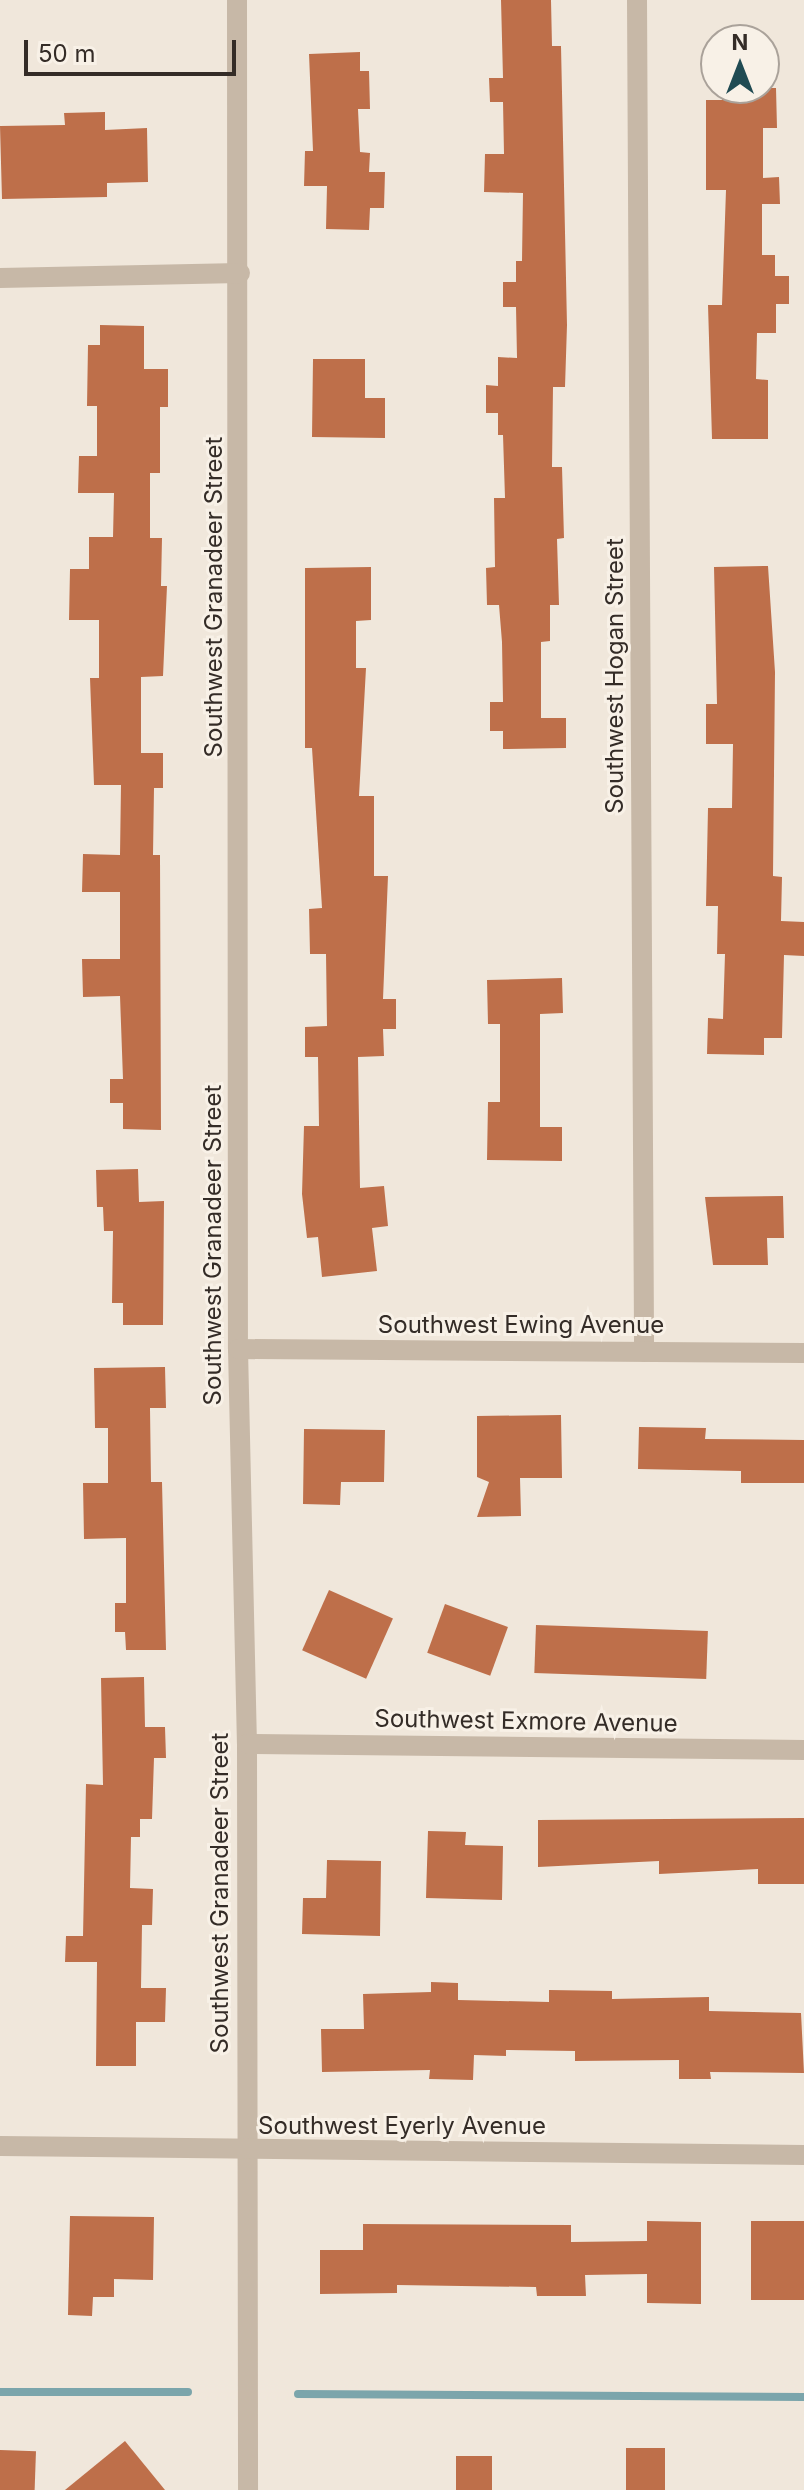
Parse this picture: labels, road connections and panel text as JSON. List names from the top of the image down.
{
  "streets": {
    "street": [
      "Southwest Granadeer Street",
      "Southwest Hogan Street",
      "Southwest Ewing Avenue",
      "Southwest Exmore Avenue",
      "Southwest Eyerly Avenue"
    ]
  },
  "crossings": [
    ["Southwest Granadeer Street", "Southwest Ewing Avenue"],
    ["Southwest Granadeer Street", "Southwest Exmore Avenue"],
    ["Southwest Granadeer Street", "Southwest Eyerly Avenue"],
    ["Southwest Hogan Street", "Southwest Ewing Avenue"]
  ],
  "scale_bar": "50 m",
  "north": "top"
}
